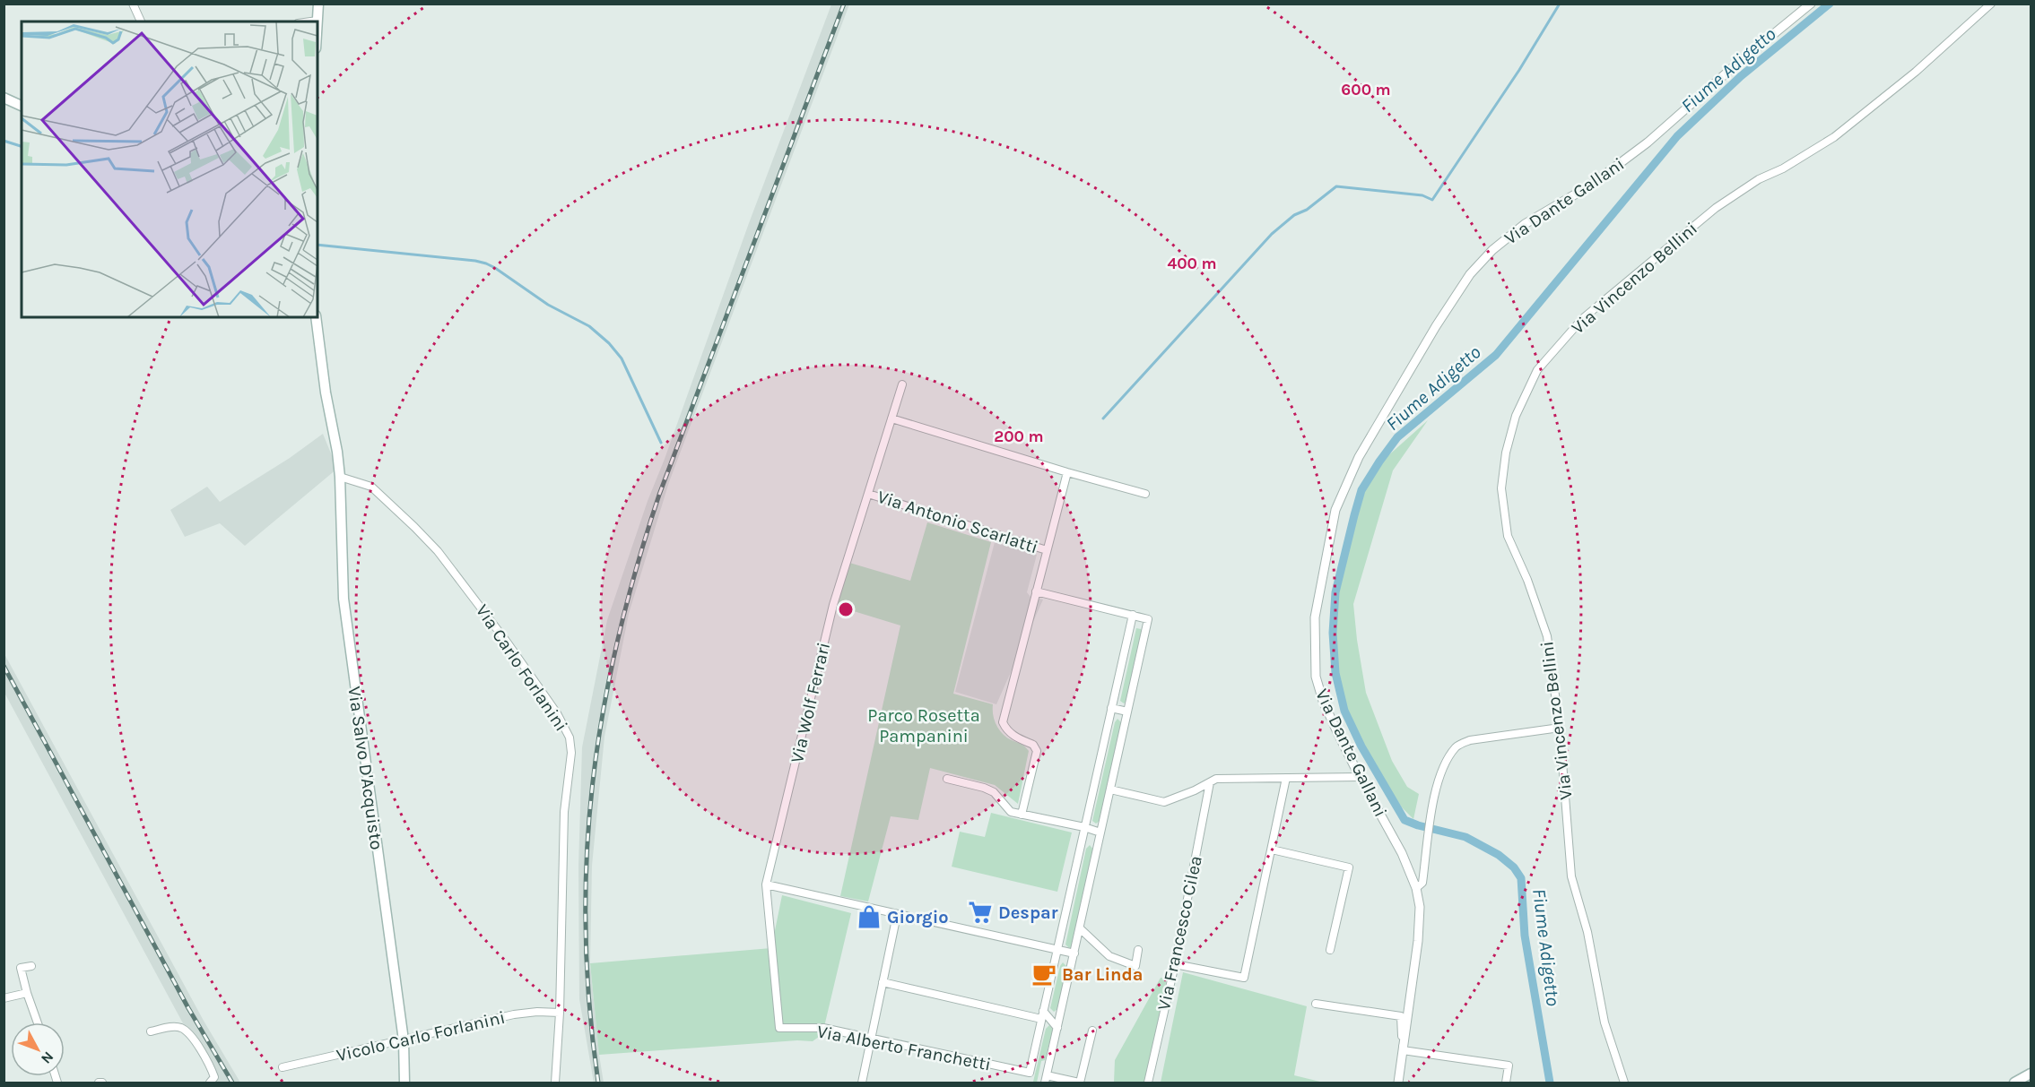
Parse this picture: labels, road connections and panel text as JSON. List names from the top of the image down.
{
  "streets": {
    "main road": ["Via Salvo D'Acquisto"],
    "street": [
      "Via Dante Gallani",
      "Via Vincenzo Bellini",
      "Via Antonio Scarlatti",
      "Via Carlo Forlanini",
      "Via Wolf Ferrari",
      "Via Francesco Cilea",
      "Vicolo Carlo Forlanini",
      "Via Alberto Franchetti"
    ]
  },
  "crossings": [
    ["Via Antonio Scarlatti", "Via Wolf Ferrari"],
    ["Via Carlo Forlanini", "Via Salvo D'Acquisto"],
    ["Via Carlo Forlanini", "Vicolo Carlo Forlanini"],
    ["Via Wolf Ferrari", "Via Alberto Franchetti"],
    ["Via Salvo D'Acquisto", "Vicolo Carlo Forlanini"]
  ],
  "water": ["Fiume Adigetto"],
  "parks": ["Parco Rosetta Pampanini"],
  "places": {
    "supermarket": ["Despar"],
    "shop": ["Giorgio"],
    "cafe": ["Bar Linda"]
  },
  "north": "bottom right",
  "rings": ["600 m", "400 m", "200 m"]
}
